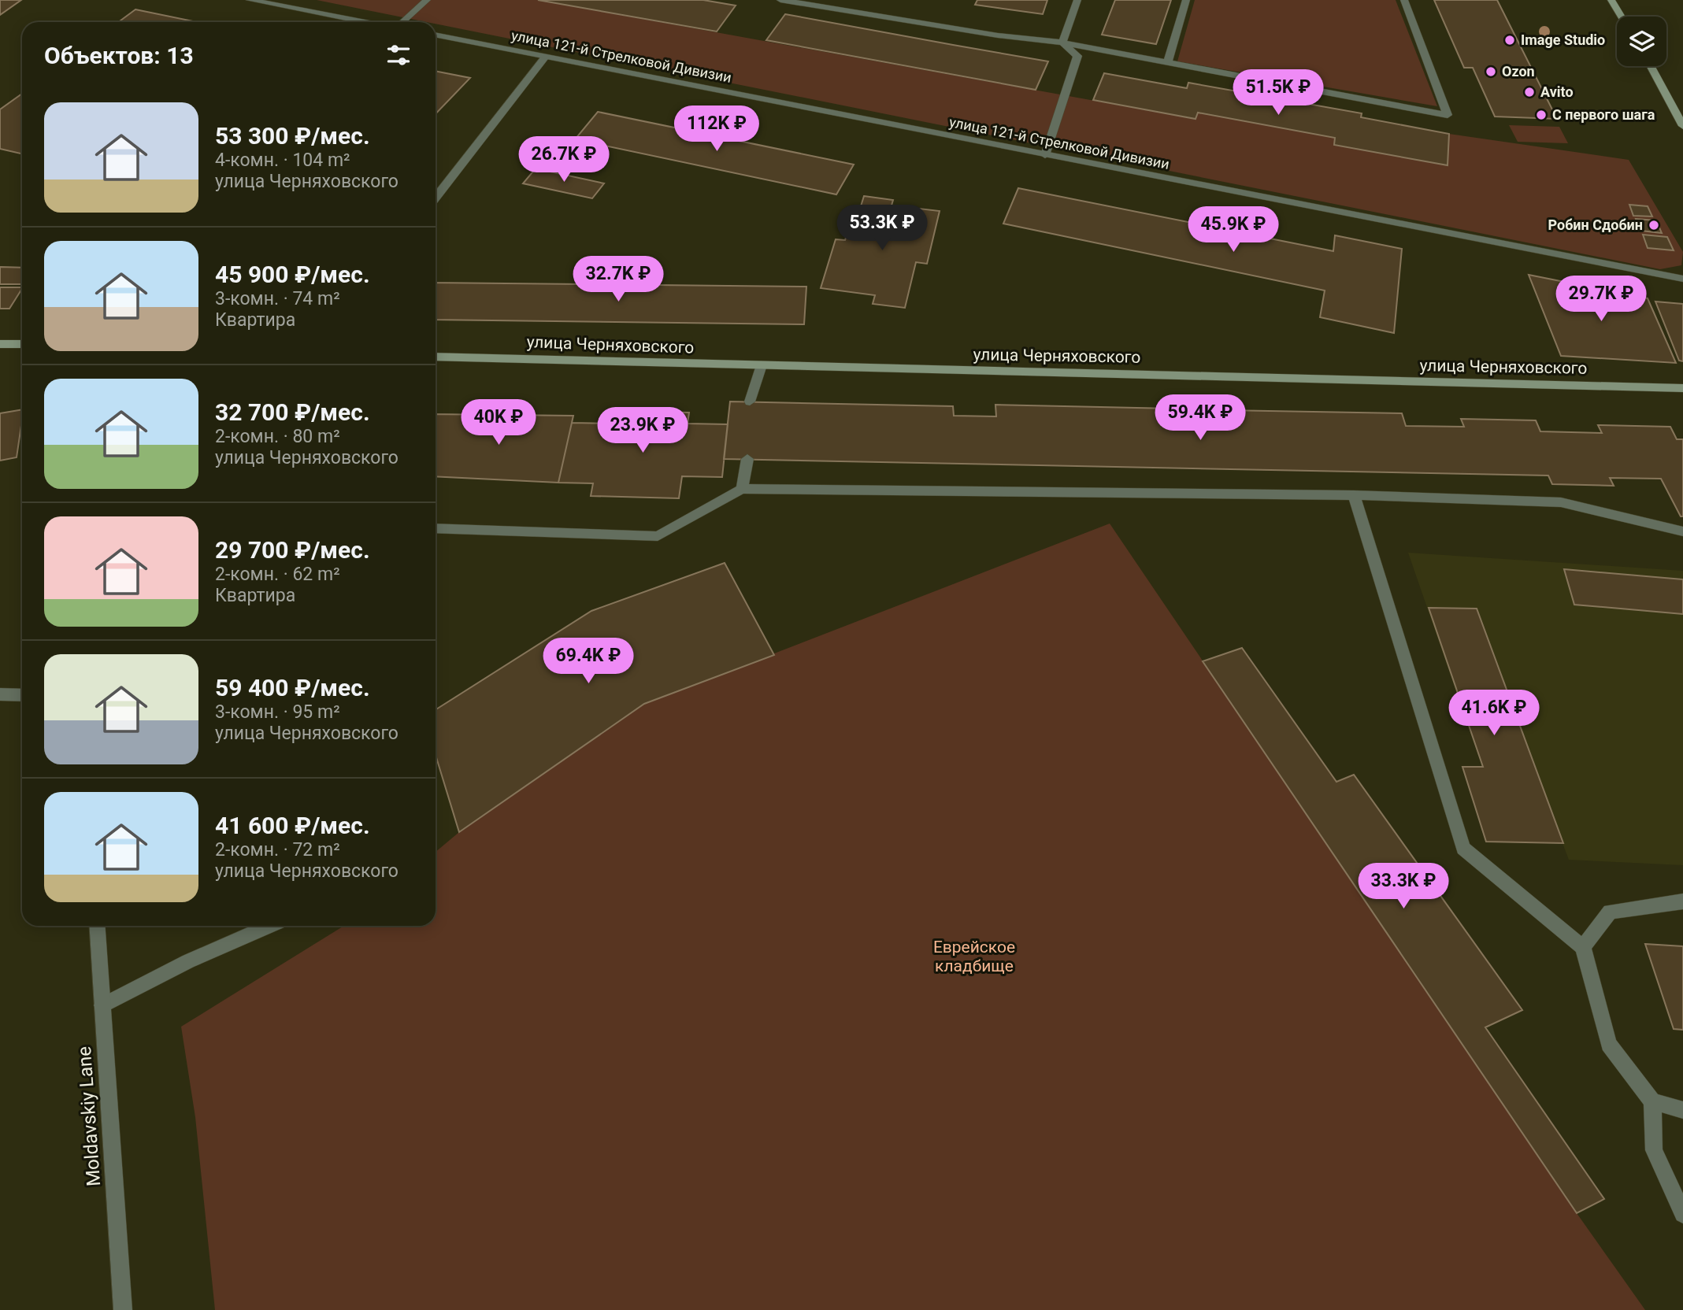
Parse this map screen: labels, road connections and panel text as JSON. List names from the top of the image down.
{
  "streets": {
    "street": ["улица 121-й Стрелковой Дивизии", "улица Черняховского", "Moldavskiy Lane"]
  },
  "parks": ["Еврейское кладбище"],
  "places": [
    "Image Studio",
    "Ozon",
    "Avito",
    "С первого шага",
    "Робин Сдобин"
  ],
  "page": {
    "heading": "Объектов: 13",
    "price": [
      "51.5K ₽",
      "112K ₽",
      "26.7K ₽",
      "53.3K ₽",
      "45.9K ₽",
      "32.7K ₽",
      "29.7K ₽",
      "59.4K ₽",
      "40K ₽",
      "23.9K ₽",
      "69.4K ₽",
      "41.6K ₽",
      "33.3K ₽"
    ],
    "list": [
      {
        "name": "53 300 ₽/мес.",
        "note": "4-комн. · 104 m² · улица Черняховского"
      },
      {
        "name": "45 900 ₽/мес.",
        "note": "3-комн. · 74 m² · Квартира"
      },
      {
        "name": "32 700 ₽/мес.",
        "note": "2-комн. · 80 m² · улица Черняховского"
      },
      {
        "name": "29 700 ₽/мес.",
        "note": "2-комн. · 62 m² · Квартира"
      },
      {
        "name": "59 400 ₽/мес.",
        "note": "3-комн. · 95 m² · улица Черняховского"
      },
      {
        "name": "41 600 ₽/мес.",
        "note": "2-комн. · 72 m² · улица Черняховского"
      }
    ]
  }
}
